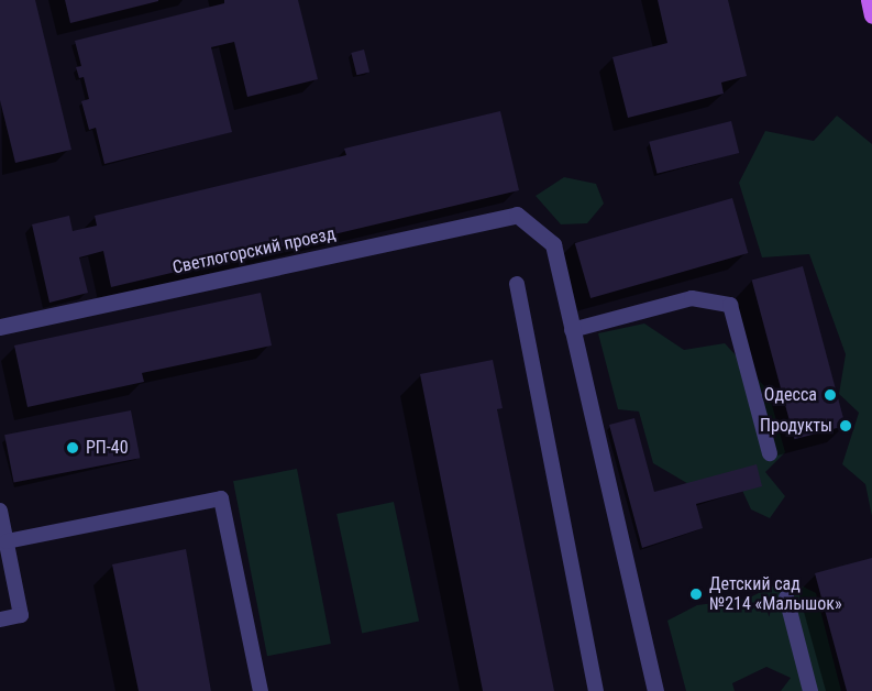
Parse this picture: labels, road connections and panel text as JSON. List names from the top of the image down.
{
  "streets": {
    "street": ["Светлогорский проезд"]
  },
  "places": [
    "Одесса",
    "Продукты",
    "РП-40",
    "Детский сад №214 «Малышок»"
  ]
}
